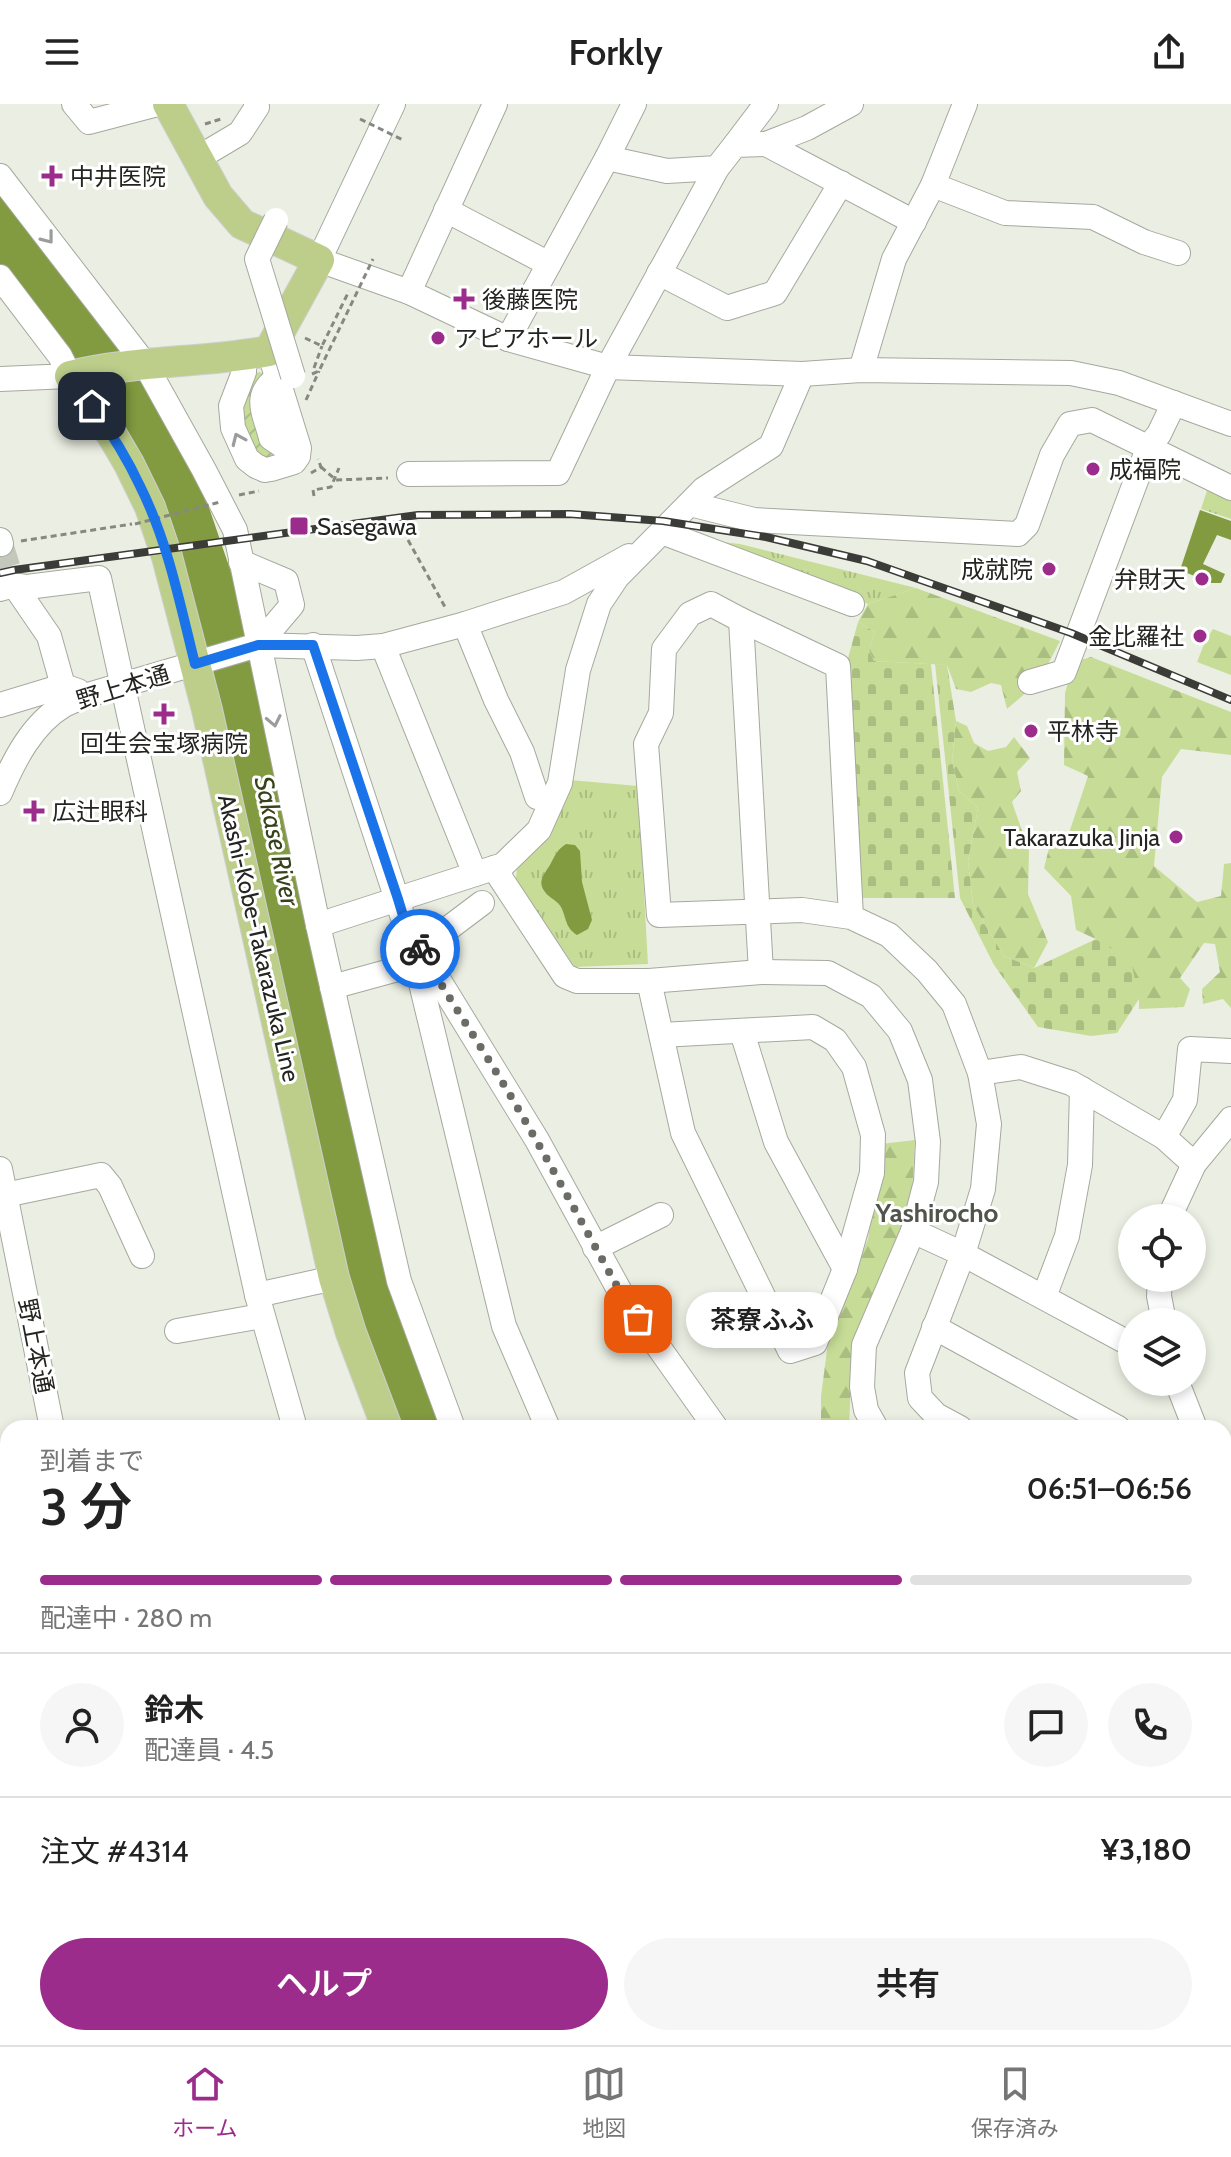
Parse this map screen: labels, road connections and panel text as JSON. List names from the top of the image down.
{
  "streets": {
    "main road": ["Akashi-Kobe-Takarazuka Line"],
    "street": ["野上本通"]
  },
  "crossings": [
    ["野上本通", "Akashi-Kobe-Takarazuka Line"]
  ],
  "districts": ["Yashirocho"],
  "water": ["Sakase River"],
  "places": {
    "health": [
      "中井医院",
      "後藤医院",
      "回生会宝塚病院",
      "広辻眼科"
    ],
    "other": [
      "アピアホール",
      "成福院",
      "成就院",
      "弁財天",
      "金比羅社",
      "平林寺",
      "Takarazuka Jinja",
      "茶寮ふふ"
    ],
    "transit": ["Sasegawa"]
  },
  "page": {
    "header": "Forkly",
    "bubble": "茶寮ふふ",
    "heading": ["3 分", "到着まで", "06:51–06:56"],
    "panel": [
      "鈴木",
      "配達員 · 4.5",
      "注文 #4314",
      "¥3,180"
    ],
    "bar": "配達中 · 280 m",
    "buttons": ["ヘルプ", "共有"],
    "tabs": ["ホーム", "地図", "保存済み"]
  }
}
